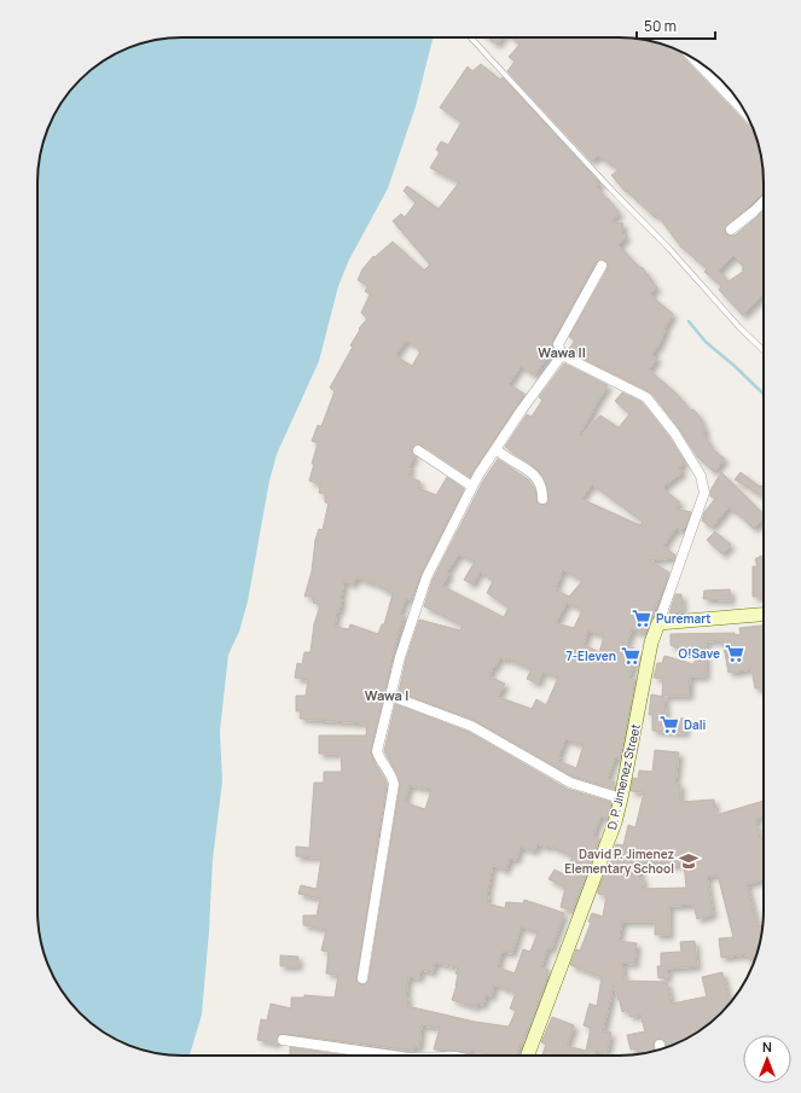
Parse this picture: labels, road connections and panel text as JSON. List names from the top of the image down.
{
  "streets": {
    "street": ["D. P. Jimenez Street"]
  },
  "districts": ["Wawa II", "Wawa I"],
  "places": {
    "supermarket": [
      "Puremart",
      "O!Save",
      "7-Eleven",
      "Dali"
    ],
    "school or university": ["David P. Jimenez Elementary School"]
  },
  "scale_bar": "50 m",
  "north": "top"
}
